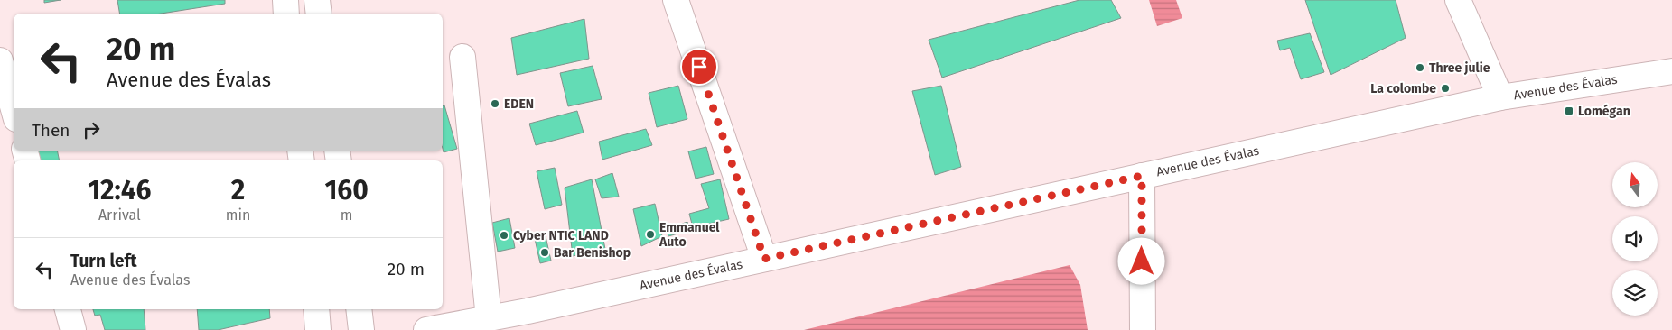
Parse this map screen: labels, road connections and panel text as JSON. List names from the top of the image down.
{
  "streets": {
    "street": ["Avenue des Évalas"]
  },
  "places": {
    "other": [
      "Three julie",
      "La colombe",
      "EDEN",
      "Emmanuel Auto",
      "Cyber NTIC LAND",
      "Bar Benishop"
    ],
    "transit": ["Lomégan"]
  },
  "north": "top",
  "page": {
    "turn": ["20 m", "Avenue des Évalas"],
    "then": "Then",
    "eta": [
      "12:46",
      "Arrival",
      "2",
      "min",
      "160",
      "m"
    ],
    "list": [
      {
        "name": "Turn left",
        "note": "Avenue des Évalas",
        "value": "20 m"
      }
    ]
  }
}
